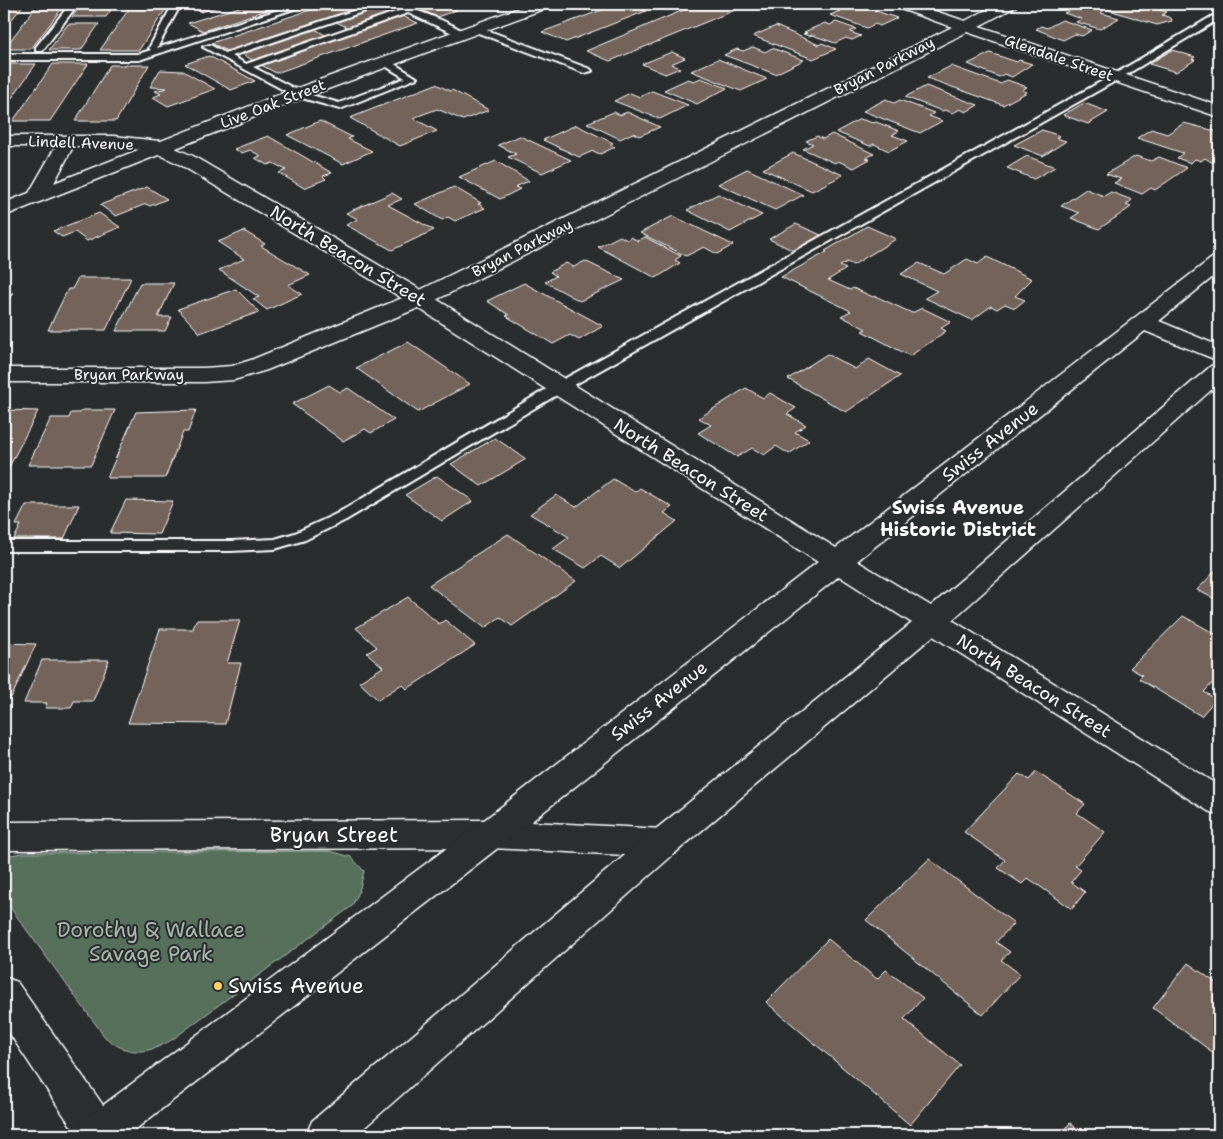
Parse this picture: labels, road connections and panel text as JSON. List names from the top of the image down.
{
  "streets": {
    "street": [
      "Glendale Street",
      "Bryan Parkway",
      "Live Oak Street",
      "Lindell Avenue",
      "North Beacon Street",
      "Swiss Avenue",
      "Bryan Street"
    ]
  },
  "crossings": [
    ["Glendale Street", "Bryan Parkway"],
    ["Bryan Parkway", "North Beacon Street"],
    ["Live Oak Street", "Lindell Avenue"],
    ["Live Oak Street", "North Beacon Street"],
    ["Lindell Avenue", "North Beacon Street"],
    ["North Beacon Street", "Swiss Avenue"],
    ["Swiss Avenue", "Bryan Street"]
  ],
  "districts": ["Swiss Avenue Historic District"],
  "parks": ["Dorothy & Wallace Savage Park"],
  "places": ["Swiss Avenue"]
}
